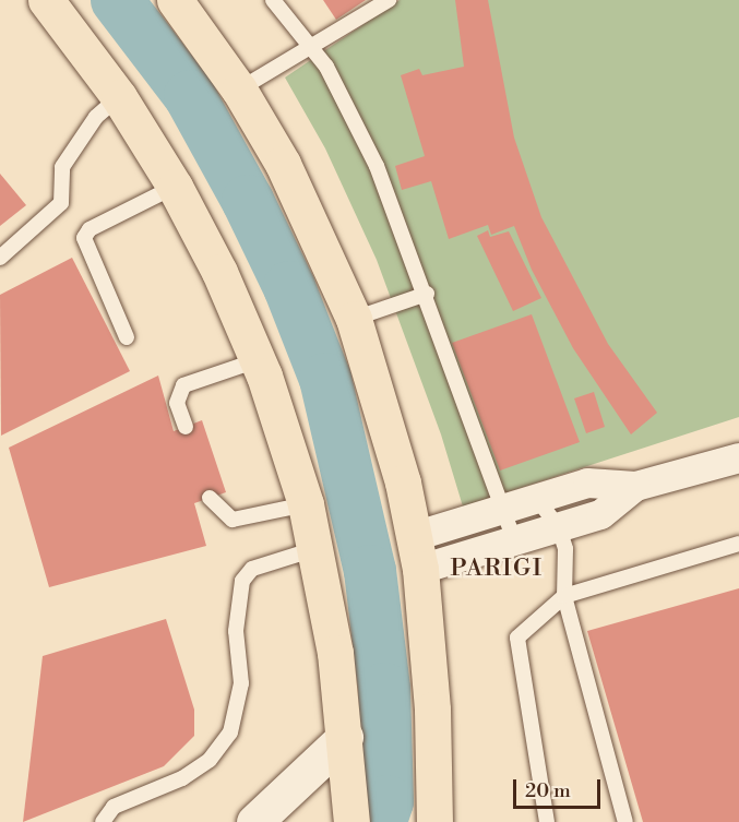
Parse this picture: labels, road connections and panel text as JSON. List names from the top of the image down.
{
  "districts": ["PARIGI"],
  "scale_bar": "20 m"
}
